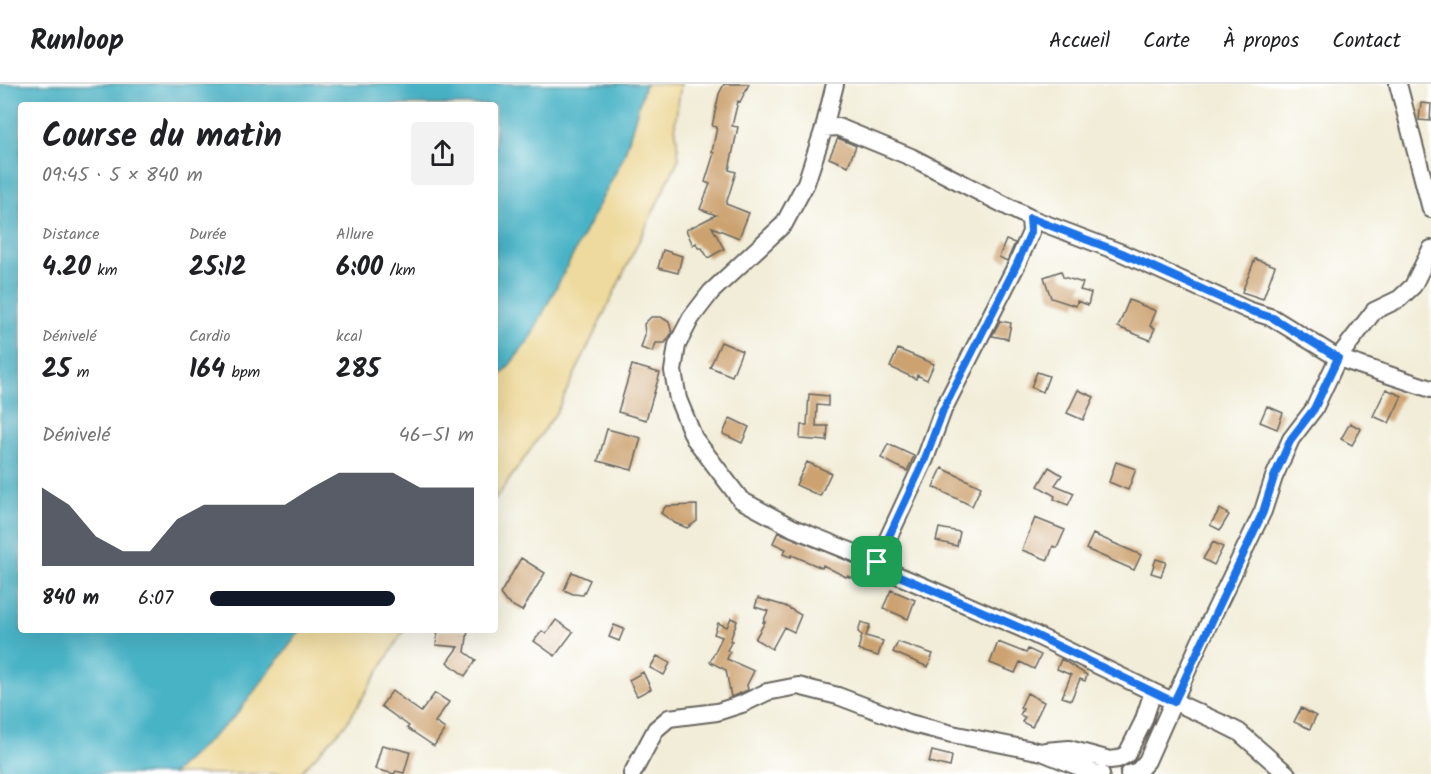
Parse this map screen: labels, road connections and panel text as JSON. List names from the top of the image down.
{
  "page": {
    "header": "Runloop",
    "nav": [
      "Accueil",
      "Carte",
      "À propos",
      "Contact"
    ],
    "heading": ["Course du matin", "09:45 · 5 × 840 m"],
    "stats": [
      ["Distance", "4.20 km"],
      ["Durée", "25:12"],
      ["Allure", "6:00 /km"],
      ["Dénivelé", "25 m"],
      ["Cardio", "164 bpm"],
      ["kcal", "285"]
    ],
    "chart": ["Dénivelé", "46–51 m"],
    "list": [
      {
        "name": "840 m",
        "note": "6:07"
      }
    ]
  }
}
